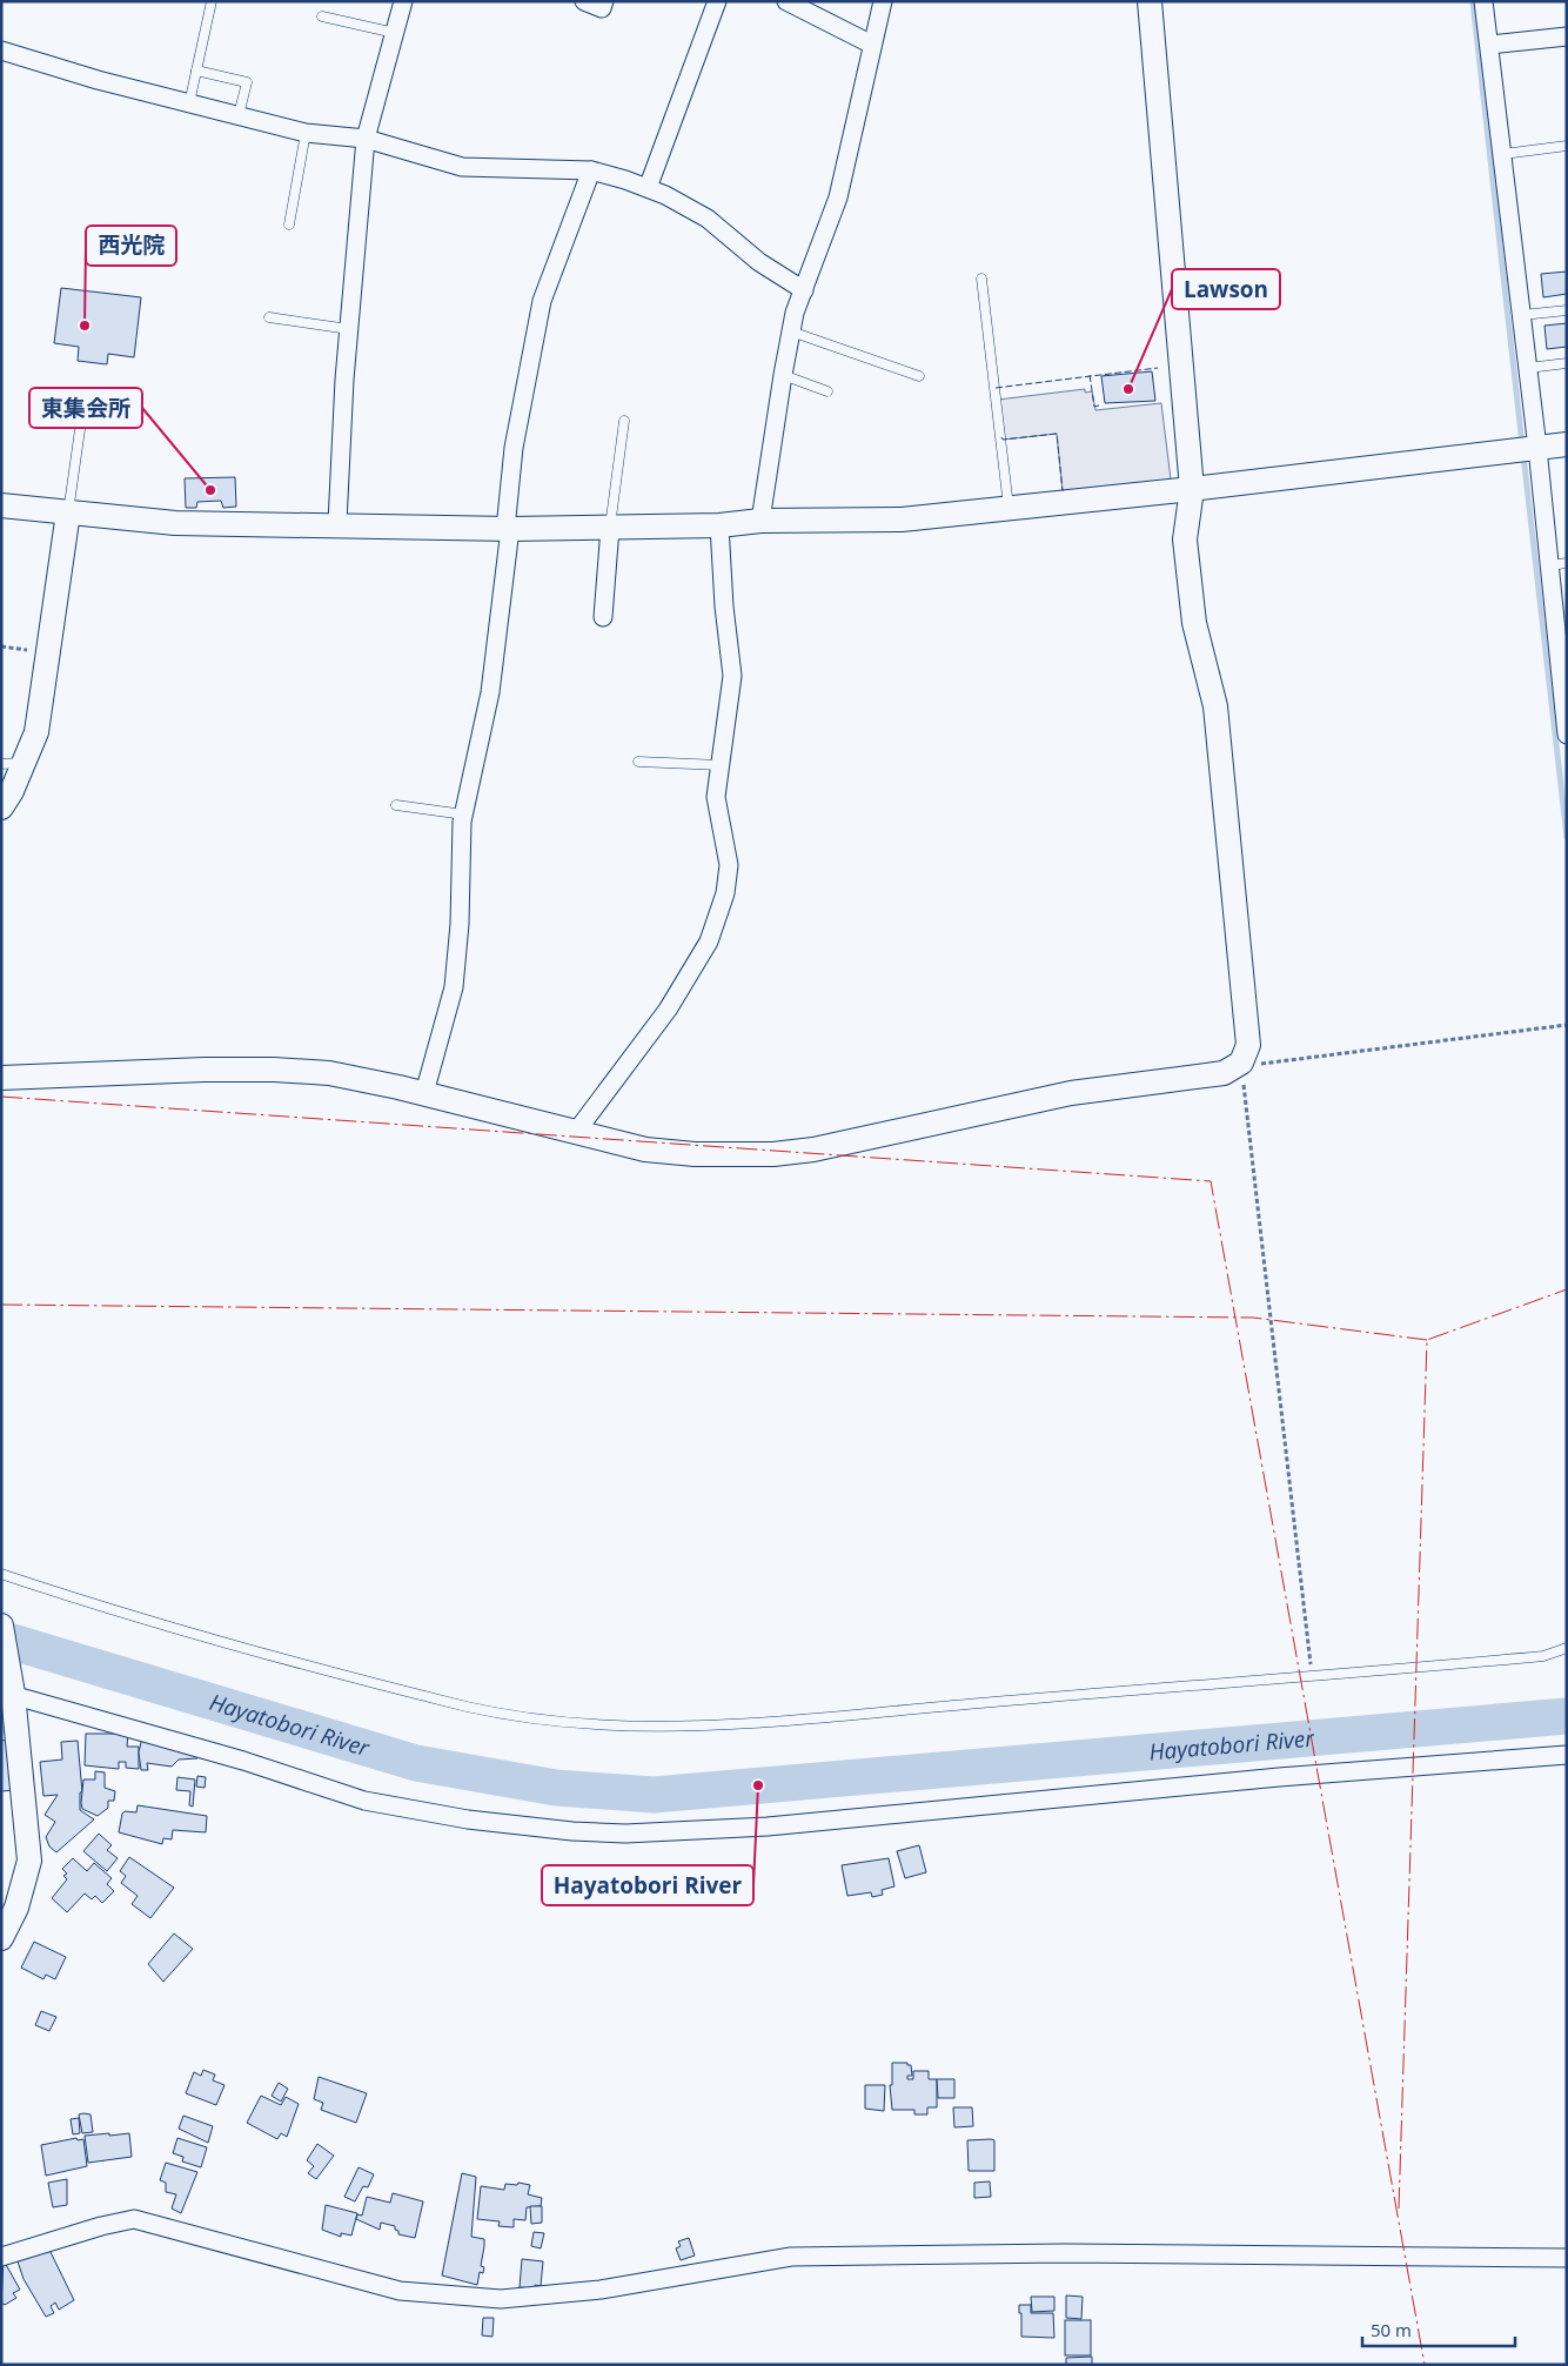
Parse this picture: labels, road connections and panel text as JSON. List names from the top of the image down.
{
  "water": ["Hayatobori River"],
  "places": [
    "西光院",
    "Lawson",
    "東集会所",
    "Hayatobori River"
  ],
  "scale_bar": "50 m"
}
